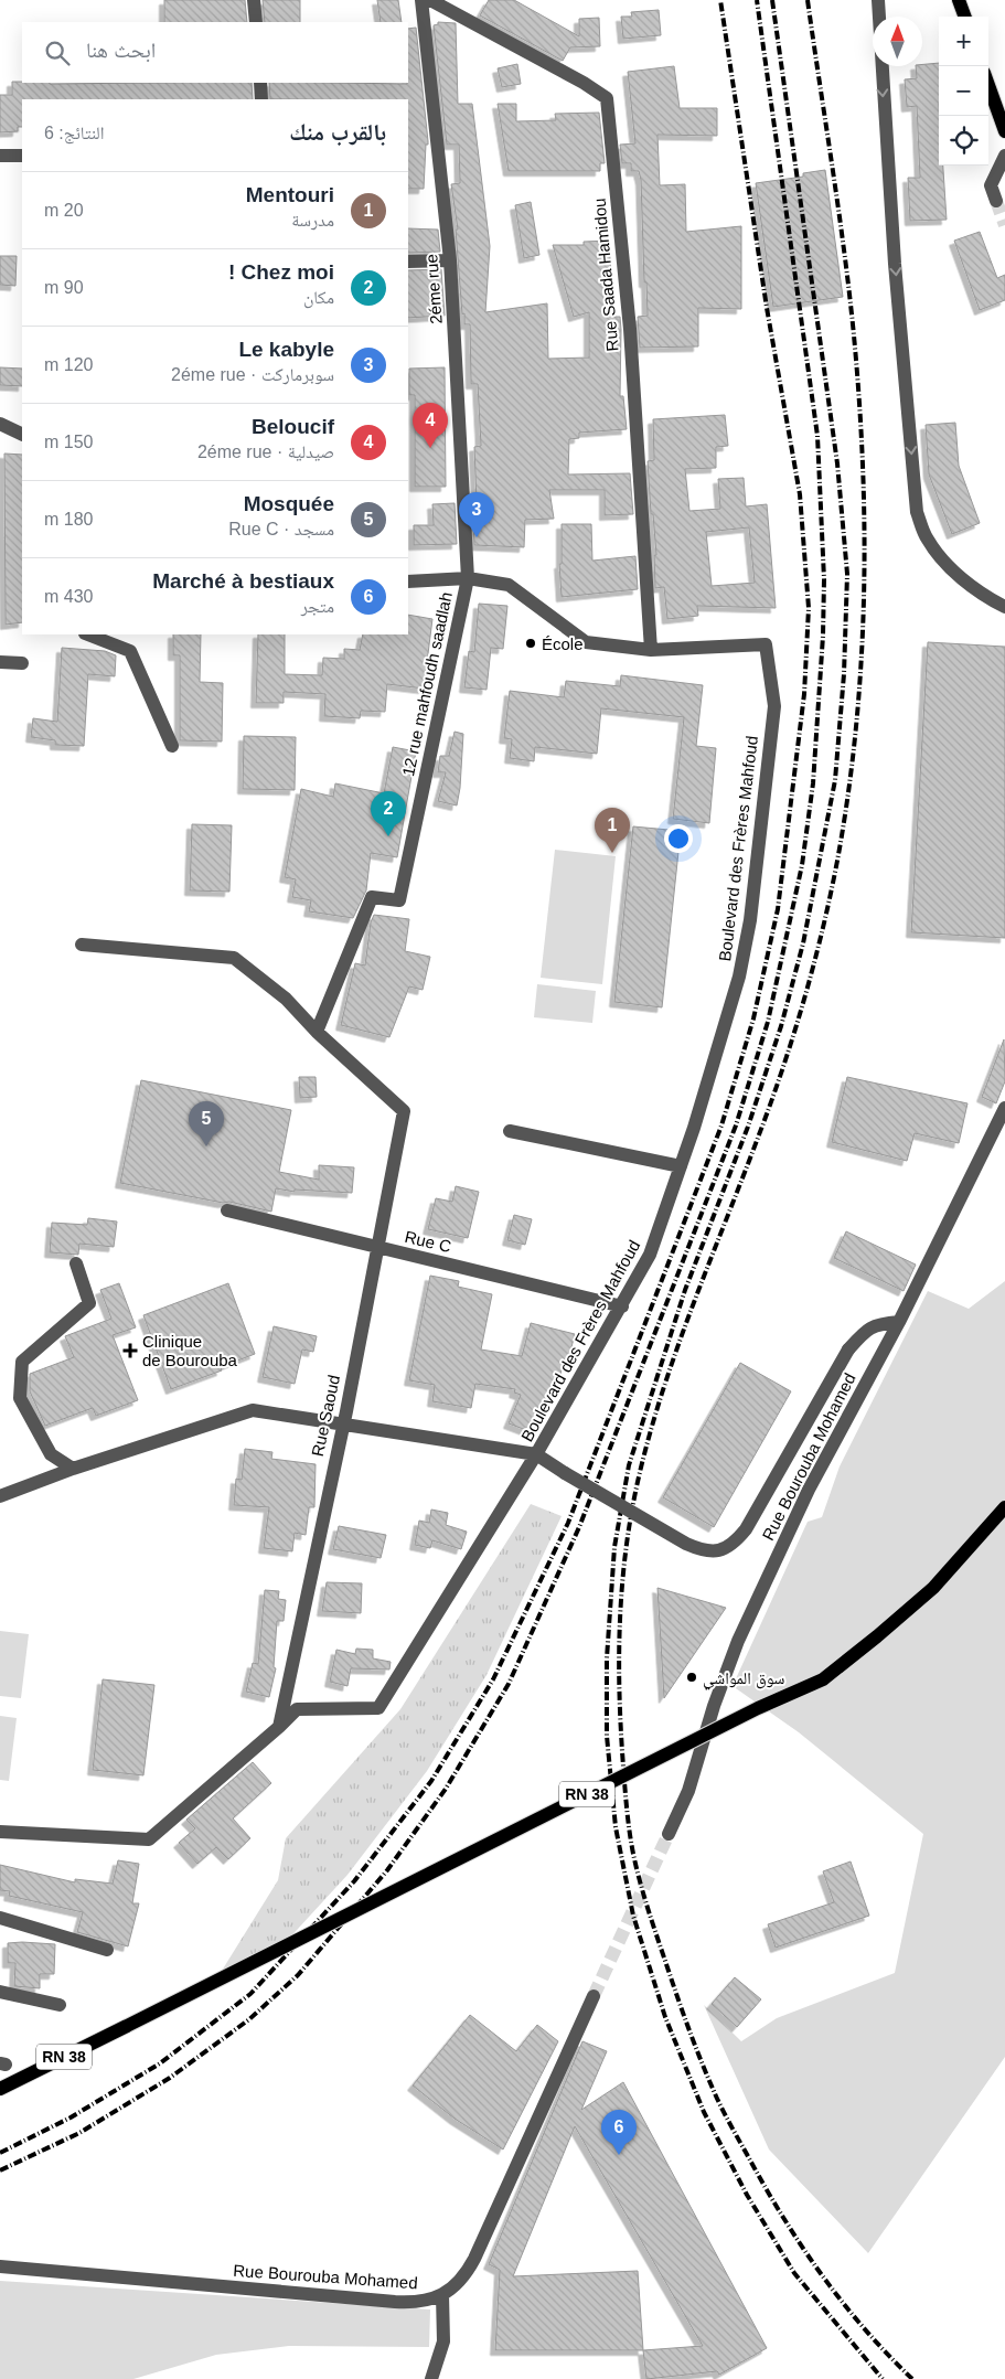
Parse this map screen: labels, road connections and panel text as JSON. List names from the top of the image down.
{
  "streets": {
    "main road": ["RN 38"],
    "street": [
      "Rue Saada Hamidou",
      "2éme rue",
      "12 rue mahfoudh saadlah",
      "Boulevard des Frères Mahfoud",
      "Rue C",
      "Rue Saoud",
      "Rue Bourouba Mohamed"
    ]
  },
  "crossings": [
    ["Rue Saada Hamidou", "Boulevard des Frères Mahfoud"],
    ["2éme rue", "12 rue mahfoudh saadlah"],
    ["12 rue mahfoudh saadlah", "Rue Saoud"],
    ["Boulevard des Frères Mahfoud", "Rue C"],
    ["Boulevard des Frères Mahfoud", "Rue Bourouba Mohamed"],
    ["Rue C", "Rue Saoud"]
  ],
  "places": {
    "other": ["École", "سوق المواشي"],
    "health": ["Clinique de Bourouba"]
  },
  "north": "top",
  "page": {
    "map_buttons": ["+", "−"],
    "search": "ابحث هنا",
    "heading": ["بالقرب منك", "النتائج: 6"],
    "list": [
      {
        "mark": "1",
        "name": "Mentouri",
        "note": "مدرسة",
        "value": "20 m"
      },
      {
        "mark": "2",
        "name": "Chez moi !",
        "note": "مكان",
        "value": "90 m"
      },
      {
        "mark": "3",
        "name": "Le kabyle",
        "note": "سوبرماركت · 2éme rue",
        "value": "120 m"
      },
      {
        "mark": "4",
        "name": "Beloucif",
        "note": "صيدلية · 2éme rue",
        "value": "150 m"
      },
      {
        "mark": "5",
        "name": "Mosquée",
        "note": "مسجد · Rue C",
        "value": "180 m"
      },
      {
        "mark": "6",
        "name": "Marché à bestiaux",
        "note": "متجر",
        "value": "430 m"
      }
    ],
    "pins": [
      "4",
      "3",
      "2",
      "1",
      "5",
      "6"
    ]
  }
}
